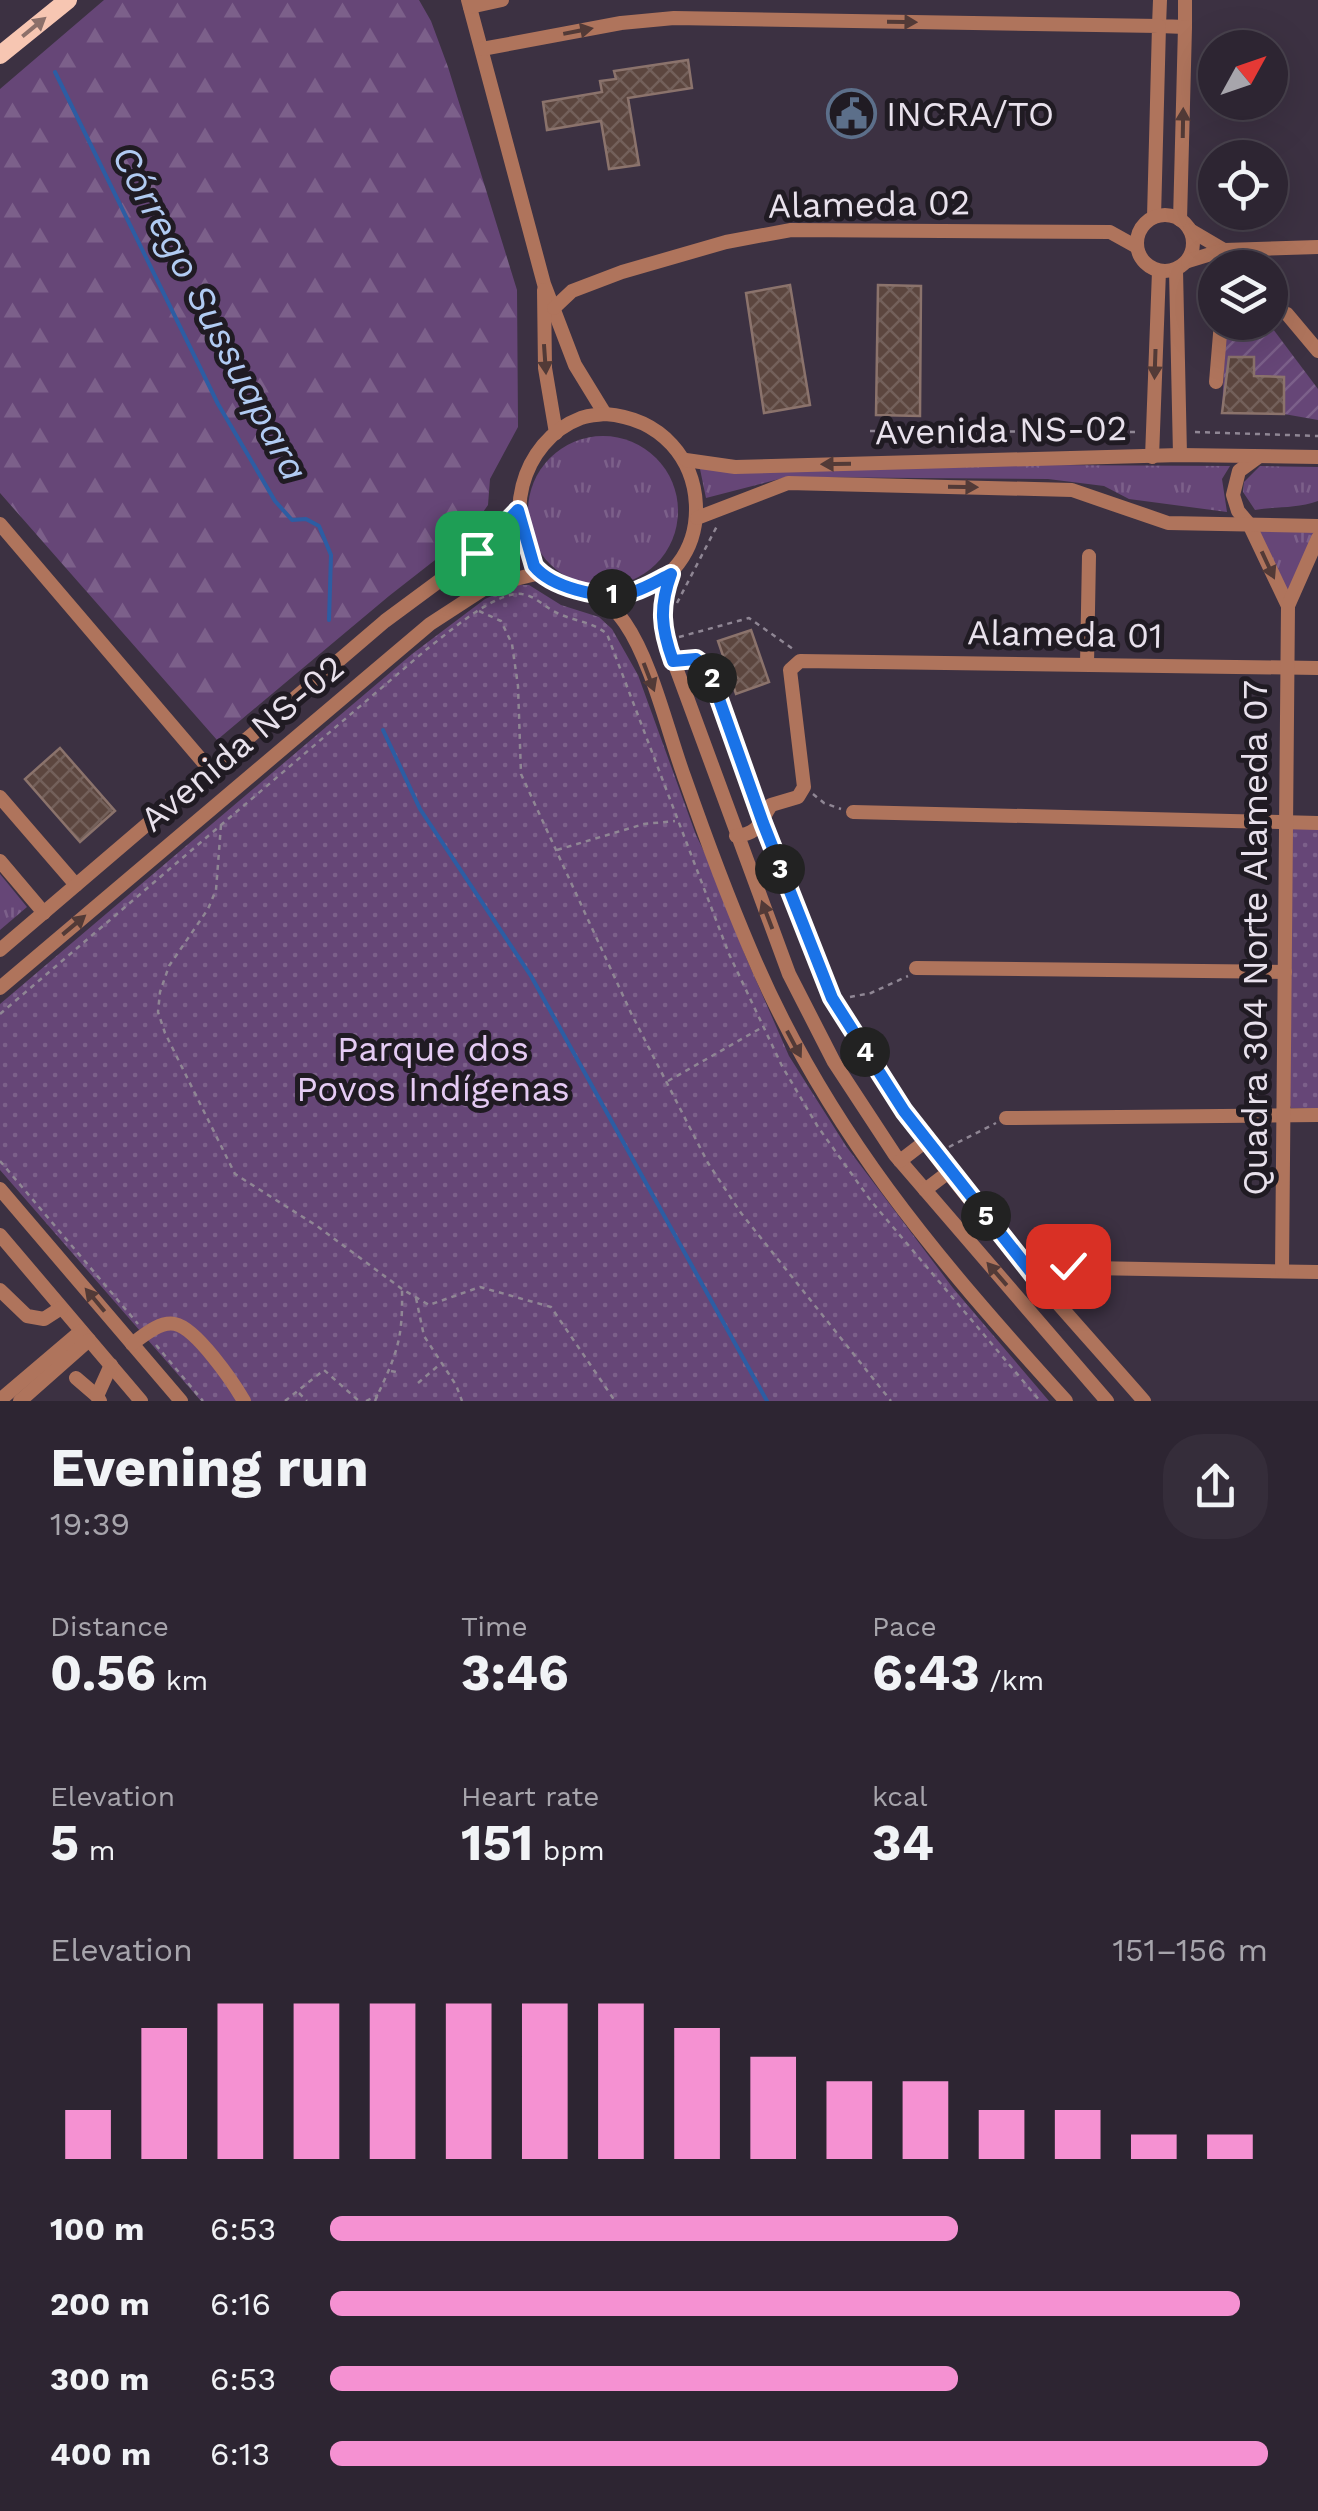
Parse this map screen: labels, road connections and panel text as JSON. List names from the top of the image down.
{
  "streets": {
    "street": [
      "Alameda 02",
      "Avenida NS-02",
      "Alameda 01",
      "Quadra 304 Norte Alameda 07"
    ]
  },
  "crossings": [
    ["Avenida NS-02", "Quadra 304 Norte Alameda 07"],
    ["Alameda 01", "Quadra 304 Norte Alameda 07"]
  ],
  "water": ["Córrego Sussuapara"],
  "parks": ["Parque dos Povos Indígenas"],
  "places": {
    "public building": ["INCRA/TO"]
  },
  "north": "top right",
  "page": {
    "pins": [
      "1",
      "2",
      "3",
      "4",
      "5"
    ],
    "heading": ["Evening run", "19:39"],
    "stats": [
      ["Distance", "0.56 km"],
      ["Time", "3:46"],
      ["Pace", "6:43 /km"],
      ["Elevation", "5 m"],
      ["Heart rate", "151 bpm"],
      ["kcal", "34"]
    ],
    "chart": ["Elevation", "151–156 m"],
    "list": [
      {
        "name": "100 m",
        "note": "6:53"
      },
      {
        "name": "200 m",
        "note": "6:16"
      },
      {
        "name": "300 m",
        "note": "6:53"
      },
      {
        "name": "400 m",
        "note": "6:13"
      }
    ]
  }
}
